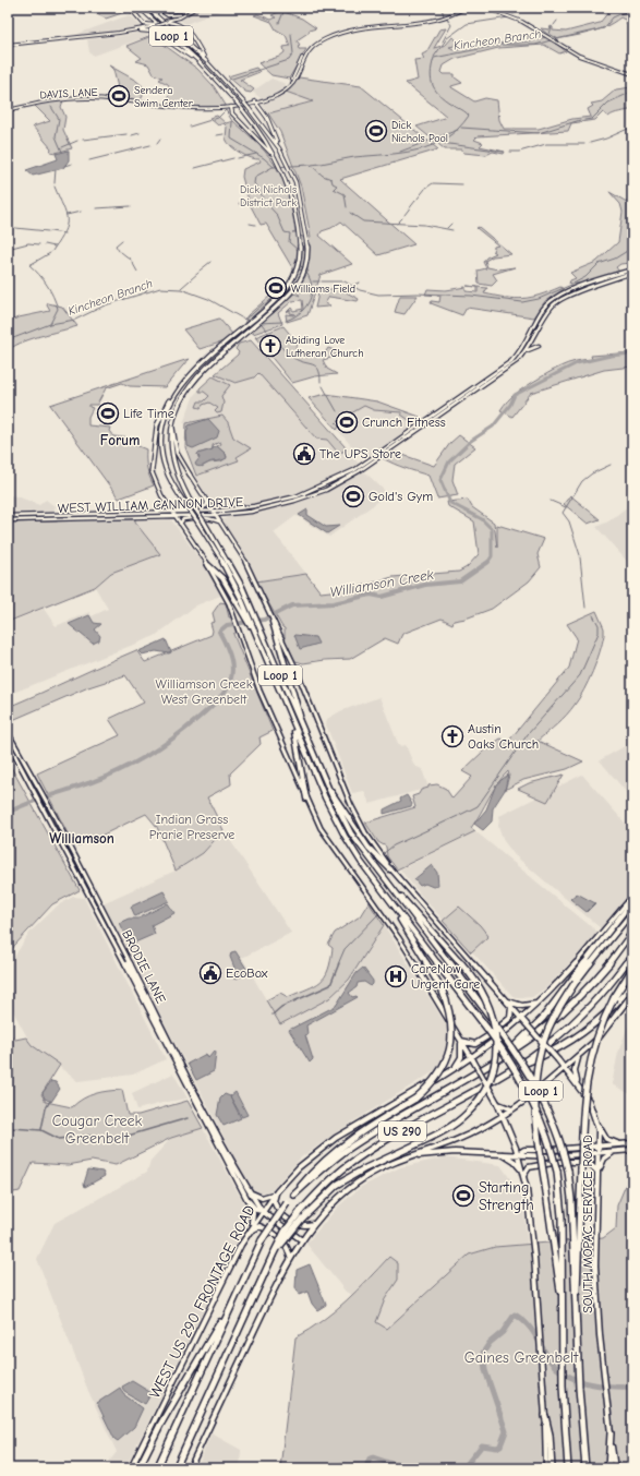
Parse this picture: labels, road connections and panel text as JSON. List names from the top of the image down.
{
  "streets": {
    "highway": ["Loop 1", "US 290"],
    "main road": [
      "DAVIS LANE",
      "WEST WILLIAM CANNON DRIVE",
      "BRODIE LANE",
      "SOUTH MOPAC SERVICE ROAD",
      "WEST US 290 FRONTAGE ROAD"
    ]
  },
  "crossings": [
    ["WEST WILLIAM CANNON DRIVE", "SOUTH MOPAC SERVICE ROAD"],
    ["BRODIE LANE", "WEST US 290 FRONTAGE ROAD"],
    ["SOUTH MOPAC SERVICE ROAD", "WEST US 290 FRONTAGE ROAD"]
  ],
  "districts": ["Forum", "Williamson"],
  "water": ["Kincheon Branch", "Williamson Creek"],
  "parks": [
    "Dick Nichols District Park",
    "Williamson Creek West Greenbelt",
    "Indian Grass Prarie Preserve",
    "Cougar Creek Greenbelt",
    "Gaines Greenbelt"
  ],
  "places": {
    "sports": [
      "Sendera Swim Center",
      "Dick Nichols Pool",
      "Williams Field",
      "Life Time",
      "Crunch Fitness",
      "Gold's Gym",
      "Starting Strength"
    ],
    "church": ["Abiding Love Lutheran Church", "Austin Oaks Church"],
    "public building": ["The UPS Store", "EcoBox"],
    "hospital": ["CareNow Urgent Care"]
  }
}
